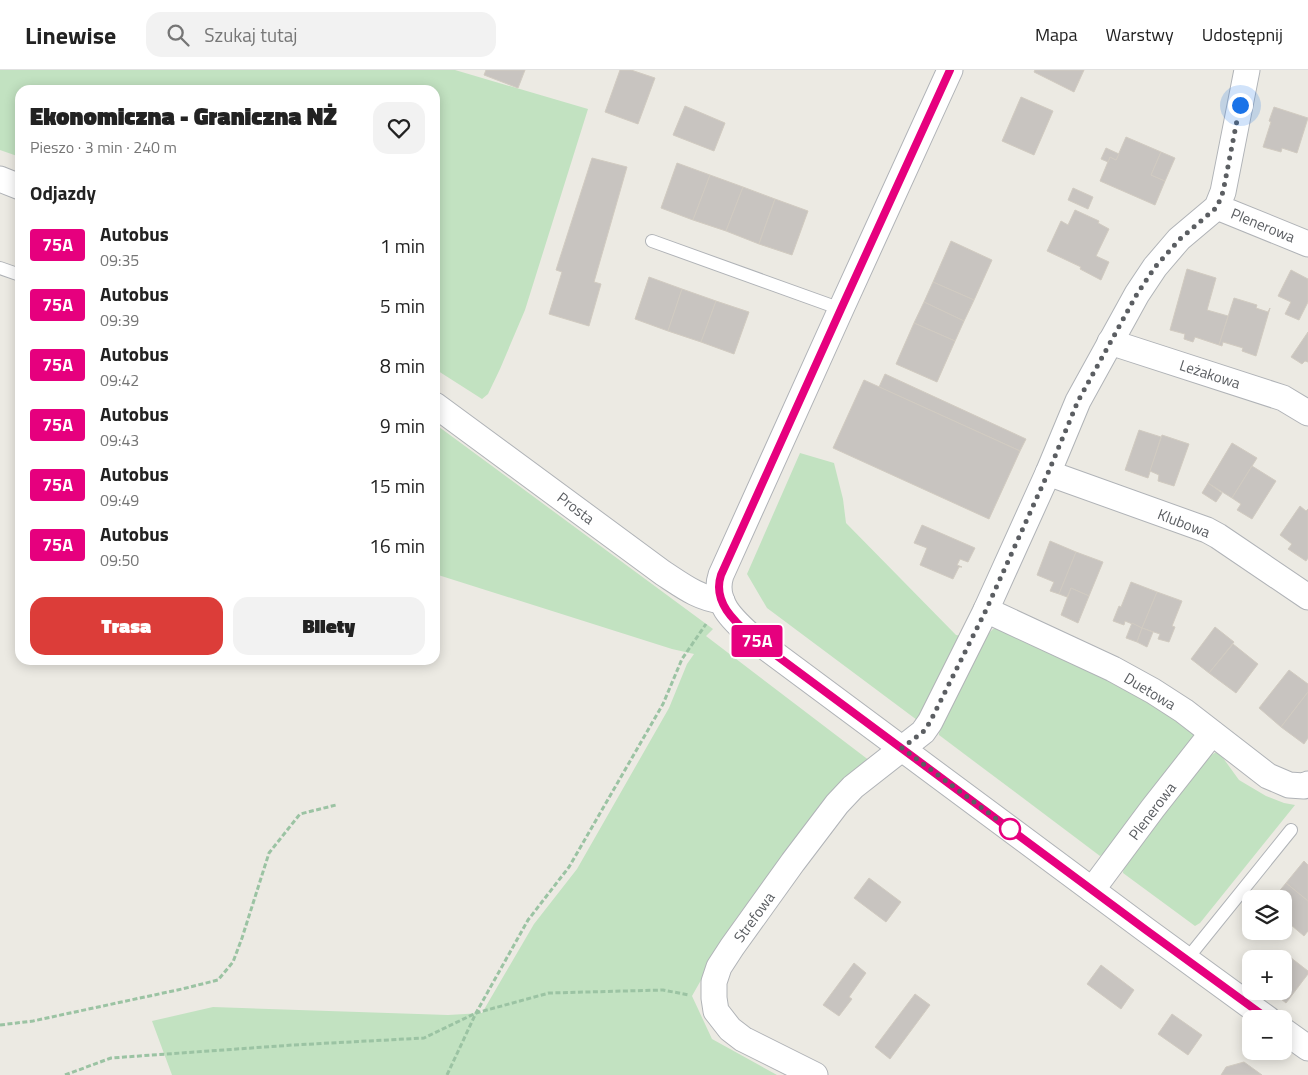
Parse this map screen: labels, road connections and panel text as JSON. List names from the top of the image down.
{
  "streets": {
    "street": [
      "Plenerowa",
      "Leżakowa",
      "Prosta",
      "Klubowa",
      "Duetowa",
      "Strefowa"
    ]
  },
  "crossings": [
    ["Plenerowa", "Duetowa"],
    ["Plenerowa", "Strefowa"],
    ["Leżakowa", "Strefowa"],
    ["Klubowa", "Strefowa"],
    ["Duetowa", "Strefowa"]
  ],
  "lines": ["bus line 75A"],
  "page": {
    "header": "Linewise",
    "search": "Szukaj tutaj",
    "nav": ["Mapa", "Warstwy", "Udostępnij"],
    "on_map": "75A",
    "heading": [
      ["Ekonomiczna - Graniczna NŻ", "Pieszo · 3 min · 240 m"],
      "Odjazdy"
    ],
    "list": [
      {
        "mark": "75A",
        "name": "Autobus",
        "note": "09:35",
        "value": "1 min"
      },
      {
        "mark": "75A",
        "name": "Autobus",
        "note": "09:39",
        "value": "5 min"
      },
      {
        "mark": "75A",
        "name": "Autobus",
        "note": "09:42",
        "value": "8 min"
      },
      {
        "mark": "75A",
        "name": "Autobus",
        "note": "09:43",
        "value": "9 min"
      },
      {
        "mark": "75A",
        "name": "Autobus",
        "note": "09:49",
        "value": "15 min"
      },
      {
        "mark": "75A",
        "name": "Autobus",
        "note": "09:50",
        "value": "16 min"
      }
    ],
    "buttons": ["Trasa", "Bilety"],
    "map_buttons": ["+", "−"]
  }
}
